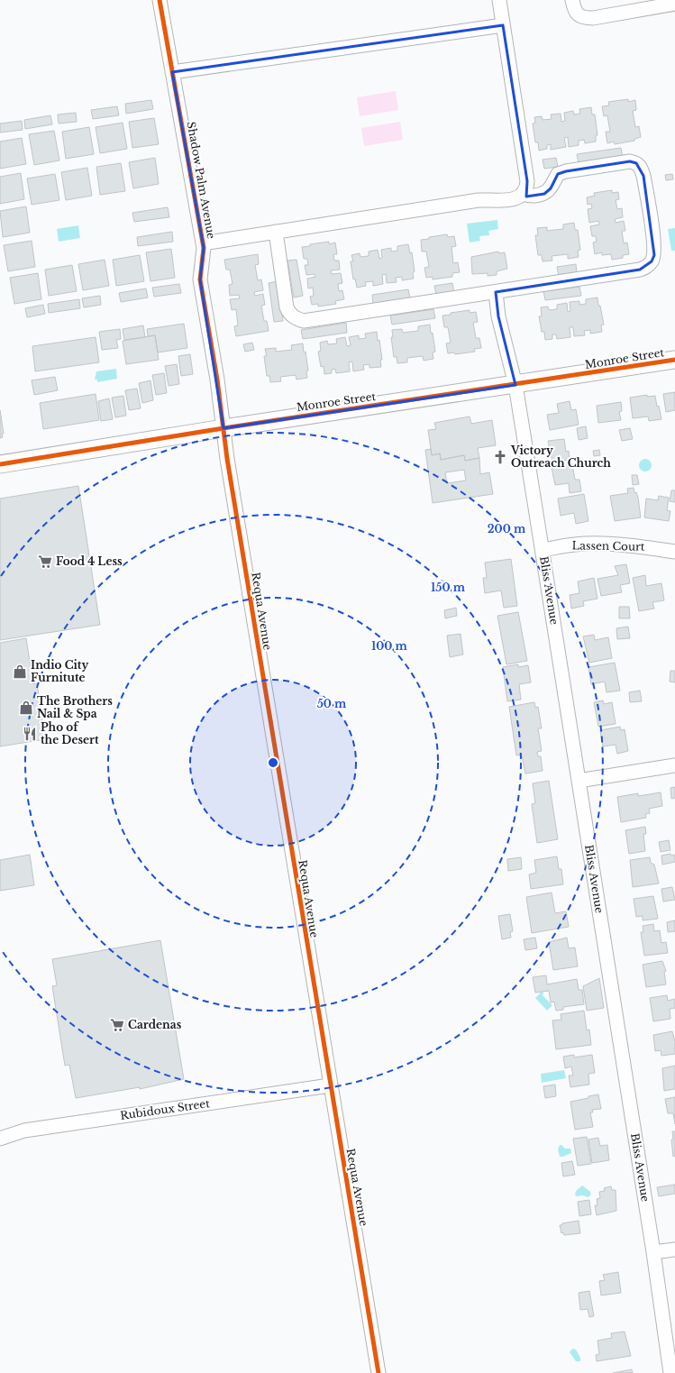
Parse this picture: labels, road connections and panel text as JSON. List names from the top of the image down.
{
  "streets": {
    "main road": ["Monroe Street"],
    "street": [
      "Shadow Palm Avenue",
      "Lassen Court",
      "Bliss Avenue",
      "Requa Avenue",
      "Rubidoux Street"
    ]
  },
  "crossings": [
    ["Shadow Palm Avenue", "Monroe Street"],
    ["Shadow Palm Avenue", "Requa Avenue"],
    ["Monroe Street", "Bliss Avenue"],
    ["Monroe Street", "Requa Avenue"],
    ["Lassen Court", "Bliss Avenue"],
    ["Requa Avenue", "Rubidoux Street"]
  ],
  "places": {
    "church": ["Victory Outreach Church"],
    "supermarket": ["Food 4 Less", "Cardenas"],
    "shop": ["Indio City Furnitute", "The Brothers Nail & Spa"],
    "restaurant": ["Pho of the Desert"]
  },
  "rings": [
    "200 m",
    "150 m",
    "100 m",
    "50 m"
  ]
}
